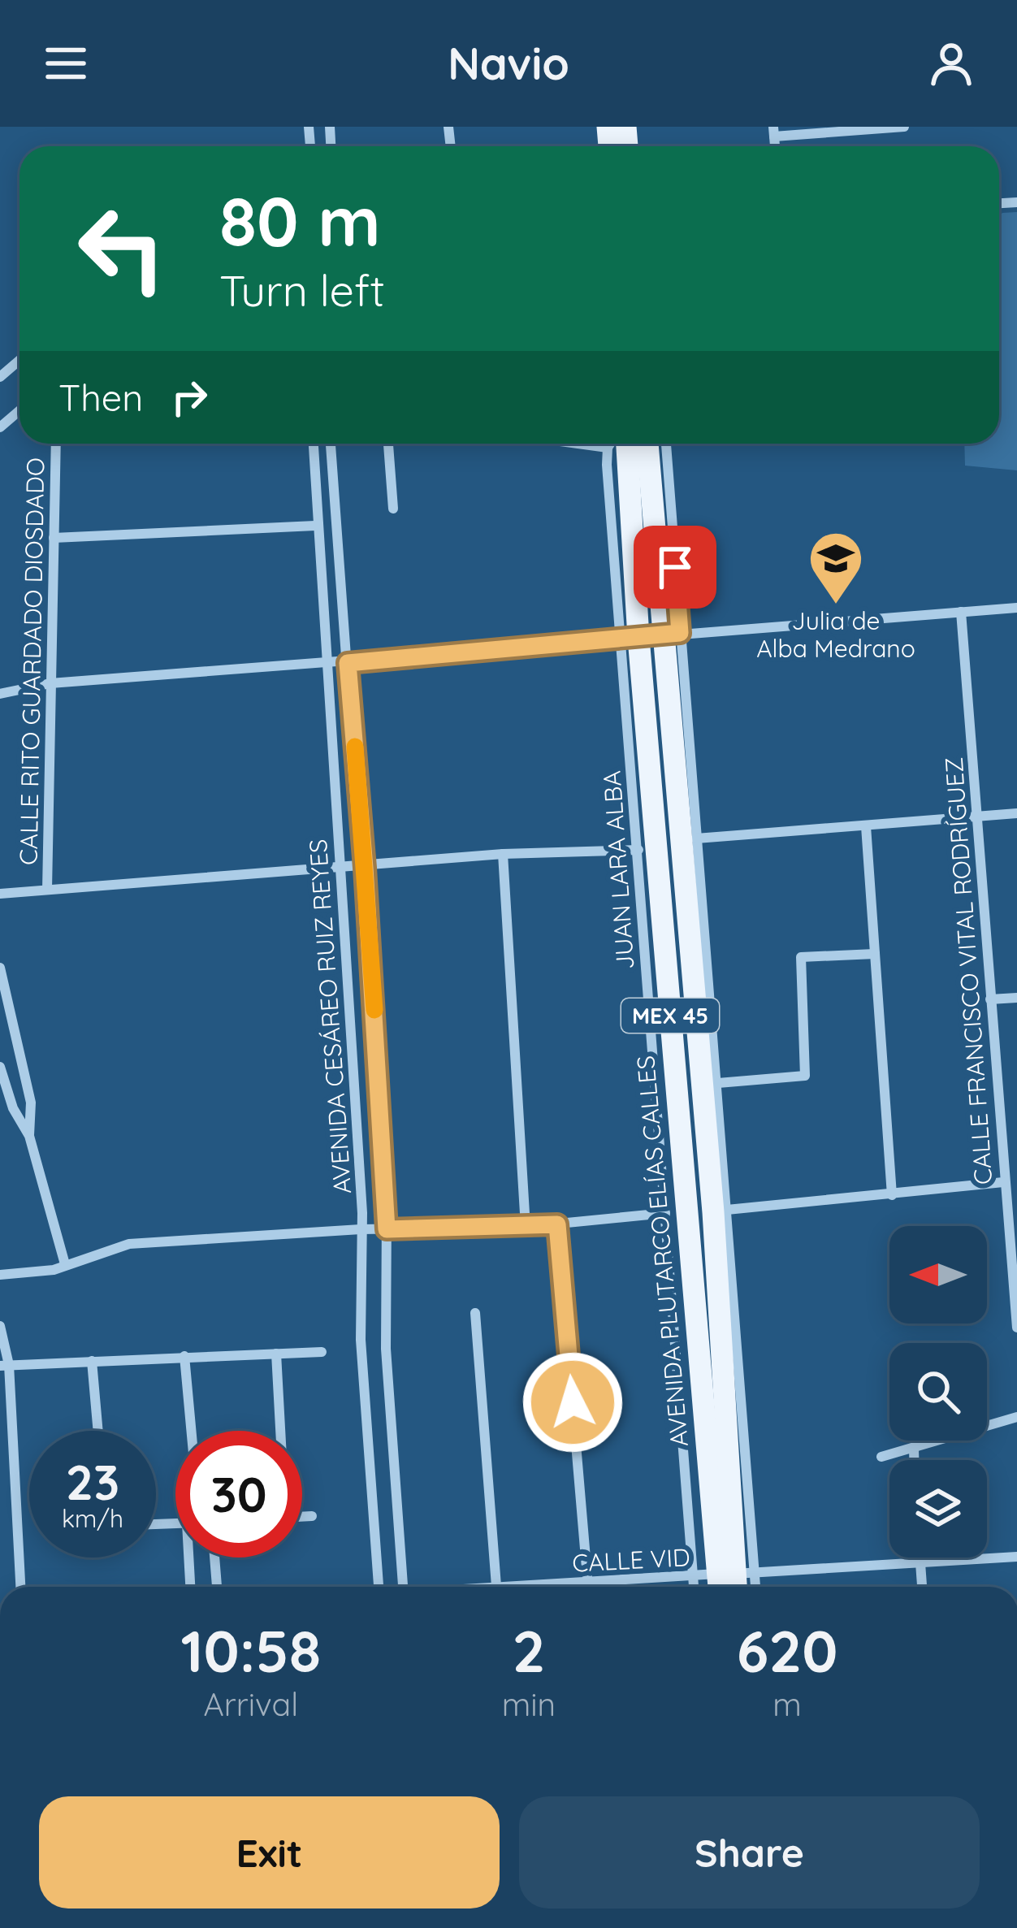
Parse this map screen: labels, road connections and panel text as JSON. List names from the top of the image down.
{
  "streets": {
    "main road": ["MEX 45", "AVENIDA PLUTARCO ELÍAS CALLES"],
    "street": [
      "CALLE RITO GUARDADO DIOSDADO",
      "JUAN LARA ALBA",
      "CALLE FRANCISCO VITAL RODRÍGUEZ",
      "AVENIDA CESÁREO RUIZ REYES",
      "CALLE VID"
    ]
  },
  "crossings": [
    ["JUAN LARA ALBA", "AVENIDA PLUTARCO ELÍAS CALLES"],
    ["JUAN LARA ALBA", "CALLE VID"],
    ["AVENIDA PLUTARCO ELÍAS CALLES", "CALLE VID"]
  ],
  "places": {
    "school or university": ["Julia de Alba Medrano"]
  },
  "north": "left",
  "page": {
    "header": "Navio",
    "turn": ["80 m", "Turn left"],
    "then": "Then",
    "speed": "23 km/h",
    "limit": "30",
    "eta": [
      "10:58",
      "Arrival",
      "2",
      "min",
      "620",
      "m"
    ],
    "buttons": ["Exit", "Share"]
  }
}
